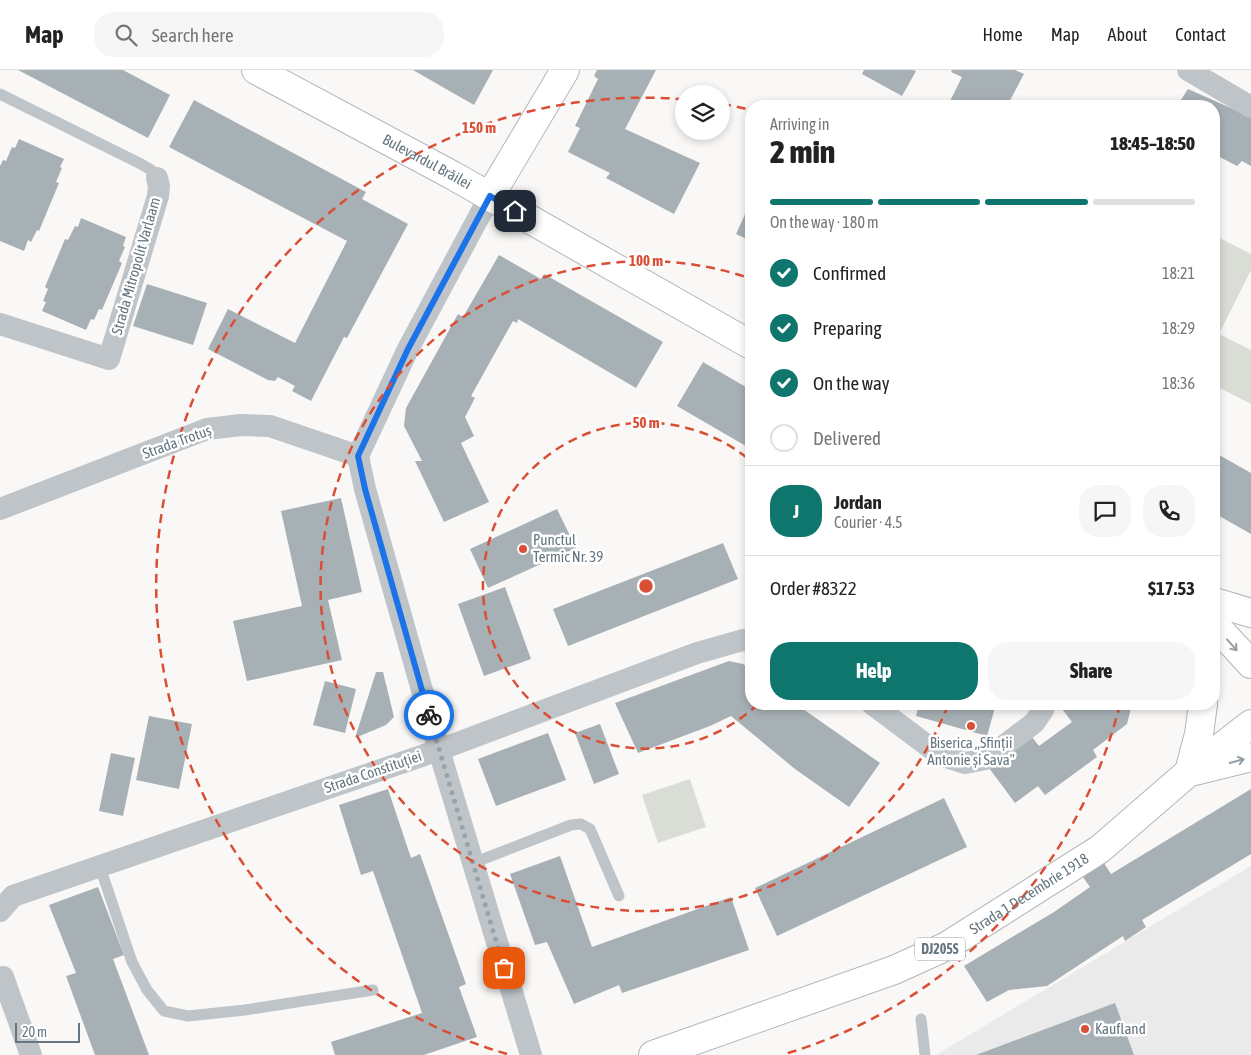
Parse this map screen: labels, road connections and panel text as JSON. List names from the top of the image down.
{
  "streets": {
    "main road": ["Bulevardul Brăilei", "Strada 1 Decembrie 1918", "DJ205S"],
    "street": ["Strada Mitropolit Varlaam", "Strada Trotuș", "Strada Constituției"]
  },
  "places": ["Punctul Termic Nr. 39", "Biserica „Sfinții Antonie și Sava\"", "Kaufland"],
  "scale_bar": "20 m",
  "page": {
    "header": "Map",
    "search": "Search here",
    "nav": [
      "Home",
      "Map",
      "About",
      "Contact"
    ],
    "heading": ["2 min", "Arriving in", "18:45–18:50"],
    "panel": [
      "Jordan",
      "Courier · 4.5",
      "Order #8322",
      "$17.53"
    ],
    "bar": "On the way · 180 m",
    "list": [
      ["Confirmed", "18:21"],
      ["Preparing", "18:29"],
      ["On the way", "18:36"],
      "Delivered"
    ],
    "round": "J",
    "buttons": ["Help", "Share"],
    "scale": "20 m"
  },
  "rings": ["150 m", "100 m", "50 m"]
}
